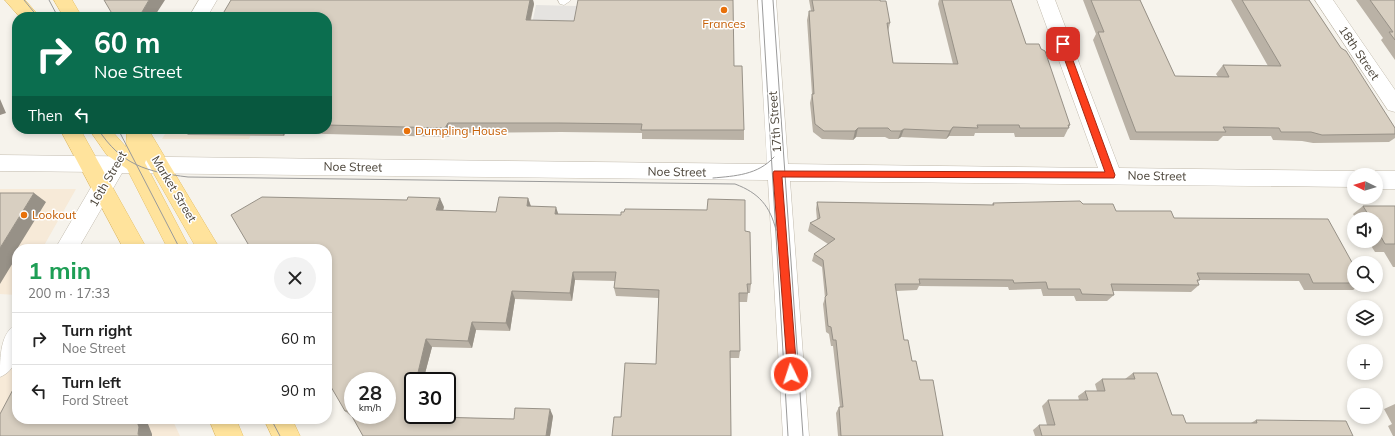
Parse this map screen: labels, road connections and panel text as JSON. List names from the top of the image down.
{
  "streets": {
    "main road": ["Market Street"],
    "street": [
      "18th Street",
      "17th Street",
      "Noe Street",
      "16th Street"
    ]
  },
  "crossings": [
    ["17th Street", "Noe Street"],
    ["Noe Street", "16th Street"],
    ["Noe Street", "Market Street"],
    ["16th Street", "Market Street"]
  ],
  "places": ["Frances", "Dumpling House", "Lookout"],
  "north": "left",
  "page": {
    "turn": ["60 m", "Noe Street"],
    "then": "Then",
    "map_buttons": ["+", "−"],
    "heading": ["1 min", "200 m · 17:33"],
    "list": [
      {
        "name": "Turn right",
        "note": "Noe Street",
        "value": "60 m"
      },
      {
        "name": "Turn left",
        "note": "Ford Street",
        "value": "90 m"
      }
    ],
    "speed": "28 km/h",
    "limit": "30"
  }
}
